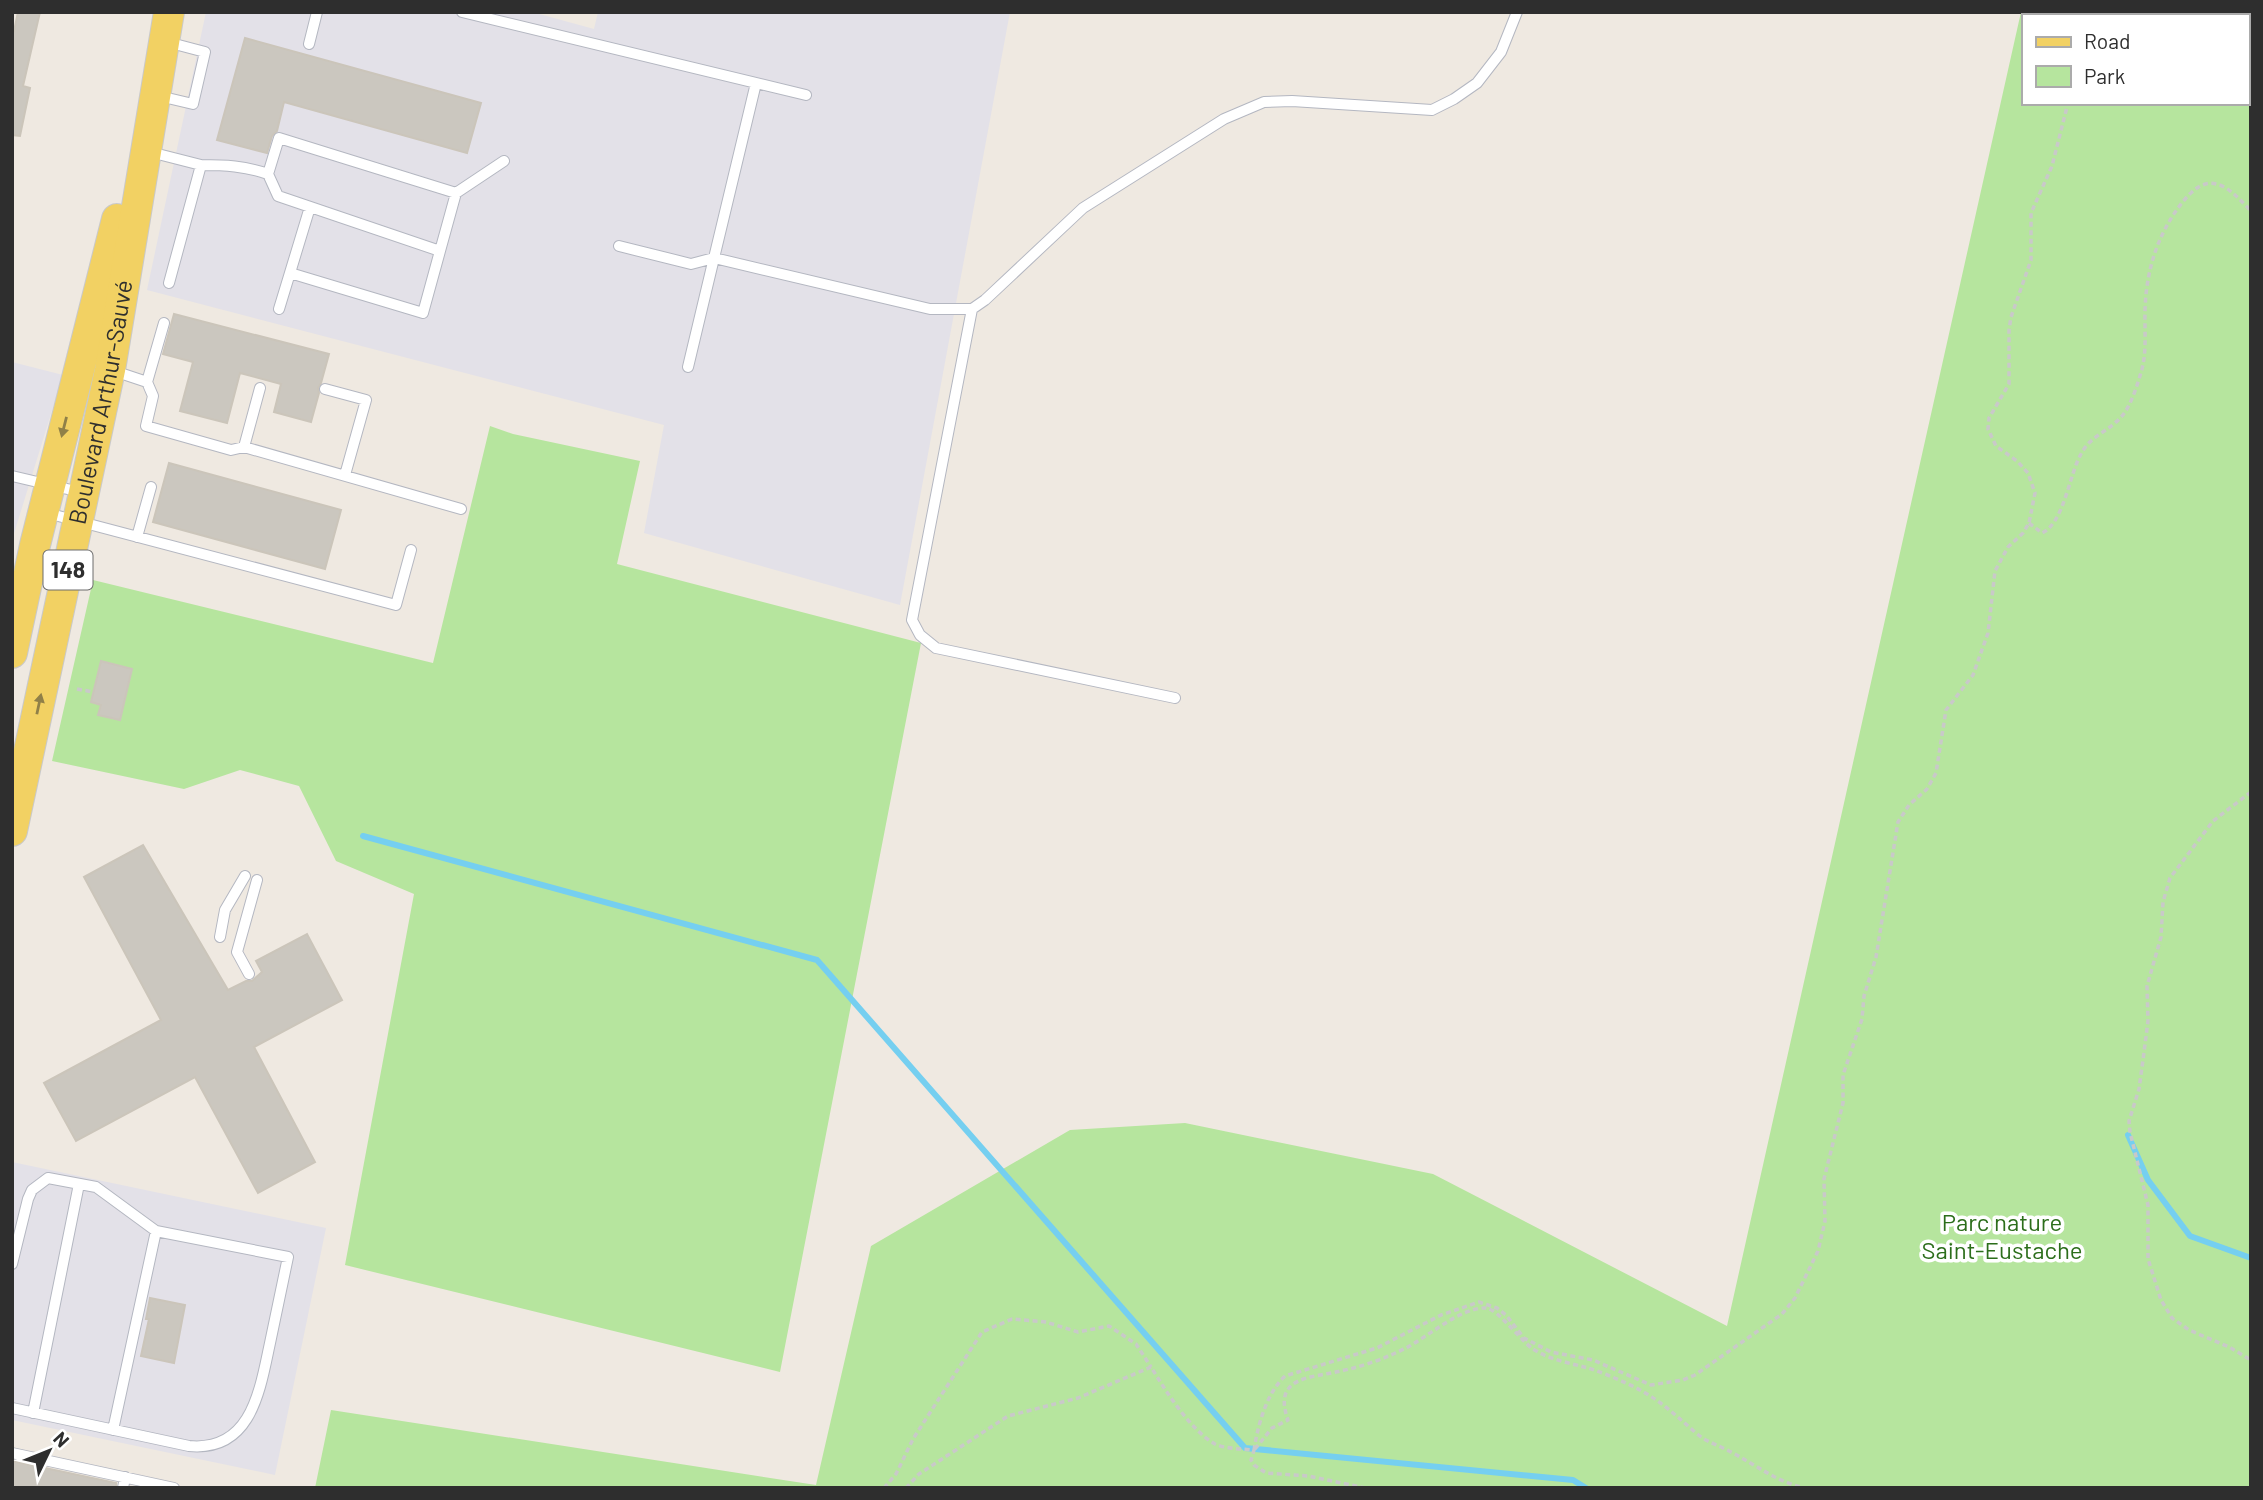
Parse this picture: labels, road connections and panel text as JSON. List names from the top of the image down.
{
  "streets": {
    "main road": ["Boulevard Arthur-Sauvé", "148"]
  },
  "parks": ["Parc nature Saint-Eustache"],
  "legend": ["Road", "Park"],
  "north": "top right"
}
